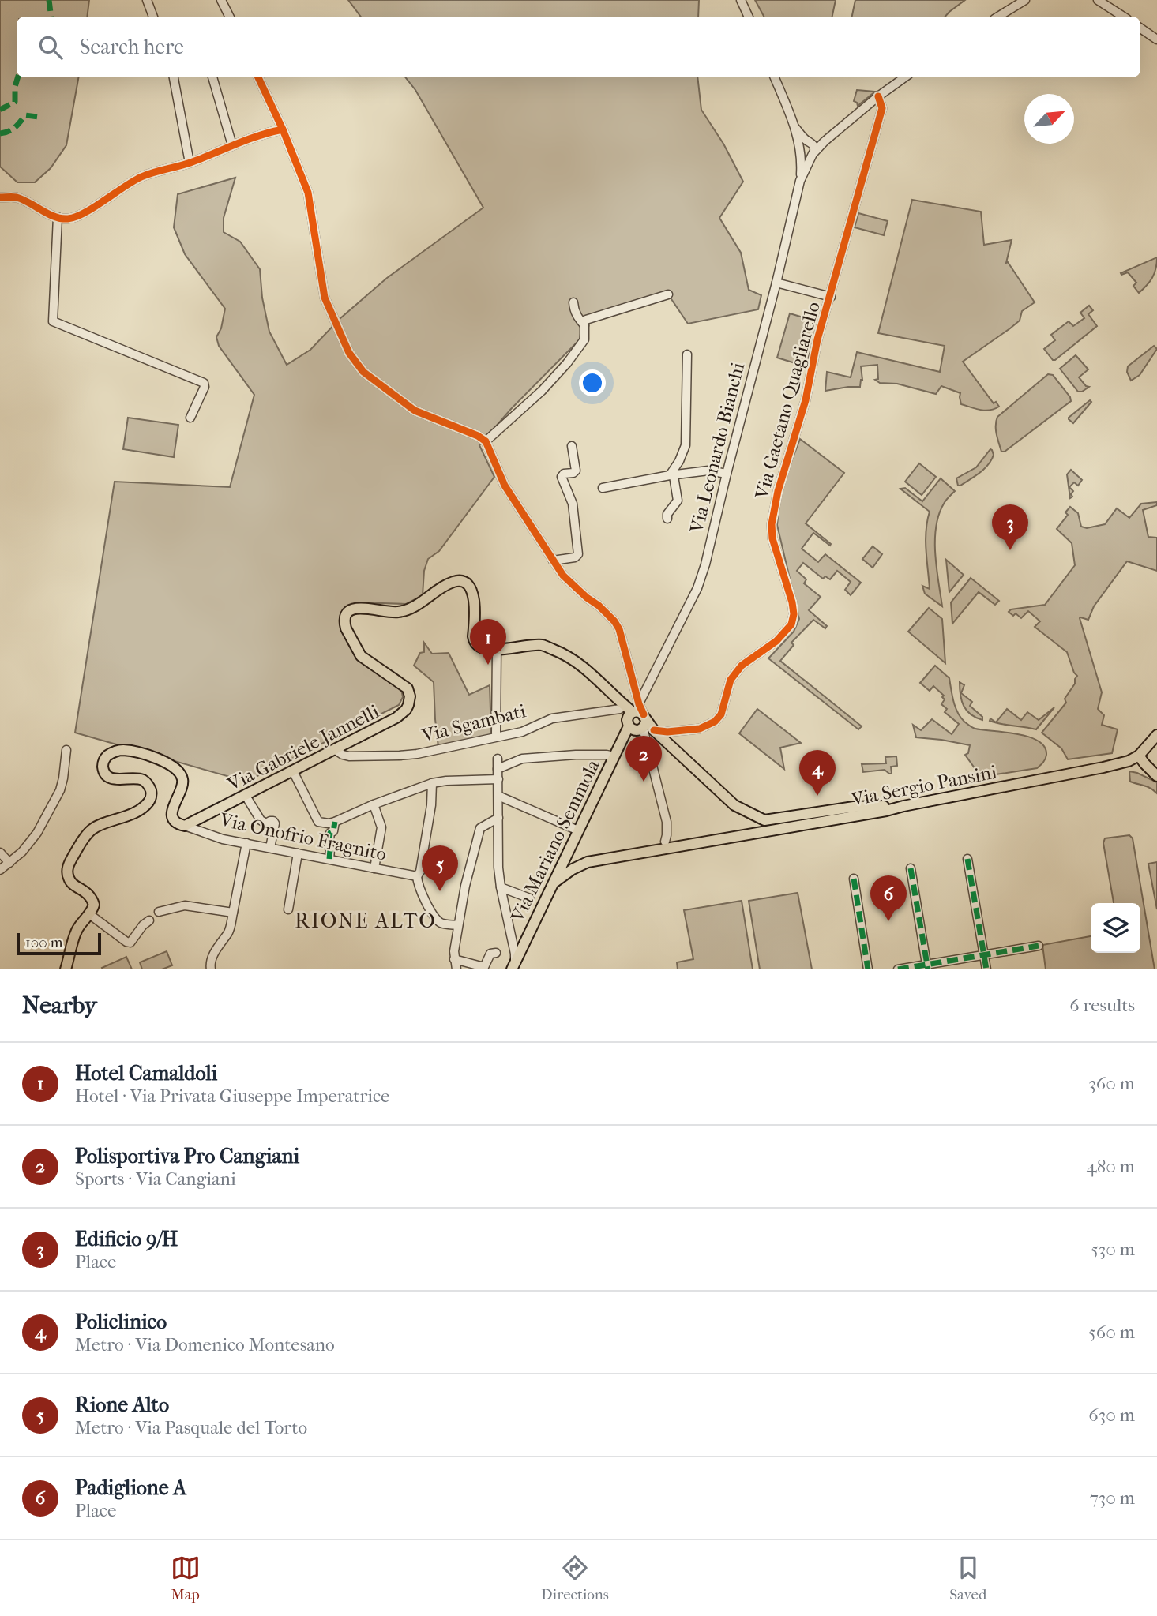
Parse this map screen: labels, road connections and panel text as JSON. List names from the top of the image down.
{
  "streets": {
    "main road": ["Via Gabriele Jannelli", "Via Sergio Pansini", "Via Mariano Semmola"],
    "street": [
      "Via Gaetano Quagliarello",
      "Via Leonardo Bianchi",
      "Via Sgambati",
      "Via Onofrio Fragnito"
    ]
  },
  "crossings": [
    ["Via Gaetano Quagliarello", "Via Gabriele Jannelli"],
    ["Via Leonardo Bianchi", "Via Gabriele Jannelli"],
    ["Via Leonardo Bianchi", "Via Mariano Semmola"],
    ["Via Sgambati", "Via Gabriele Jannelli"],
    ["Via Gabriele Jannelli", "Via Sergio Pansini"],
    ["Via Gabriele Jannelli", "Via Onofrio Fragnito"],
    ["Via Gabriele Jannelli", "Via Mariano Semmola"],
    ["Via Sergio Pansini", "Via Mariano Semmola"]
  ],
  "districts": ["RIONE ALTO"],
  "scale_bar": "100 m",
  "north": "top right",
  "page": {
    "search": "Search here",
    "pins": [
      "3",
      "1",
      "2",
      "4",
      "5",
      "6"
    ],
    "scale": "100 m",
    "heading": ["Nearby", "6 results"],
    "list": [
      {
        "mark": "1",
        "name": "Hotel Camaldoli",
        "note": "Hotel · Via Privata Giuseppe Imperatrice",
        "value": "360 m"
      },
      {
        "mark": "2",
        "name": "Polisportiva Pro Cangiani",
        "note": "Sports · Via Cangiani",
        "value": "480 m"
      },
      {
        "mark": "3",
        "name": "Edificio 9/H",
        "note": "Place",
        "value": "530 m"
      },
      {
        "mark": "4",
        "name": "Policlinico",
        "note": "Metro · Via Domenico Montesano",
        "value": "560 m"
      },
      {
        "mark": "5",
        "name": "Rione Alto",
        "note": "Metro · Via Pasquale del Torto",
        "value": "630 m"
      },
      {
        "mark": "6",
        "name": "Padiglione A",
        "note": "Place",
        "value": "730 m"
      }
    ],
    "nav": ["Map", "Directions", "Saved"]
  }
}
